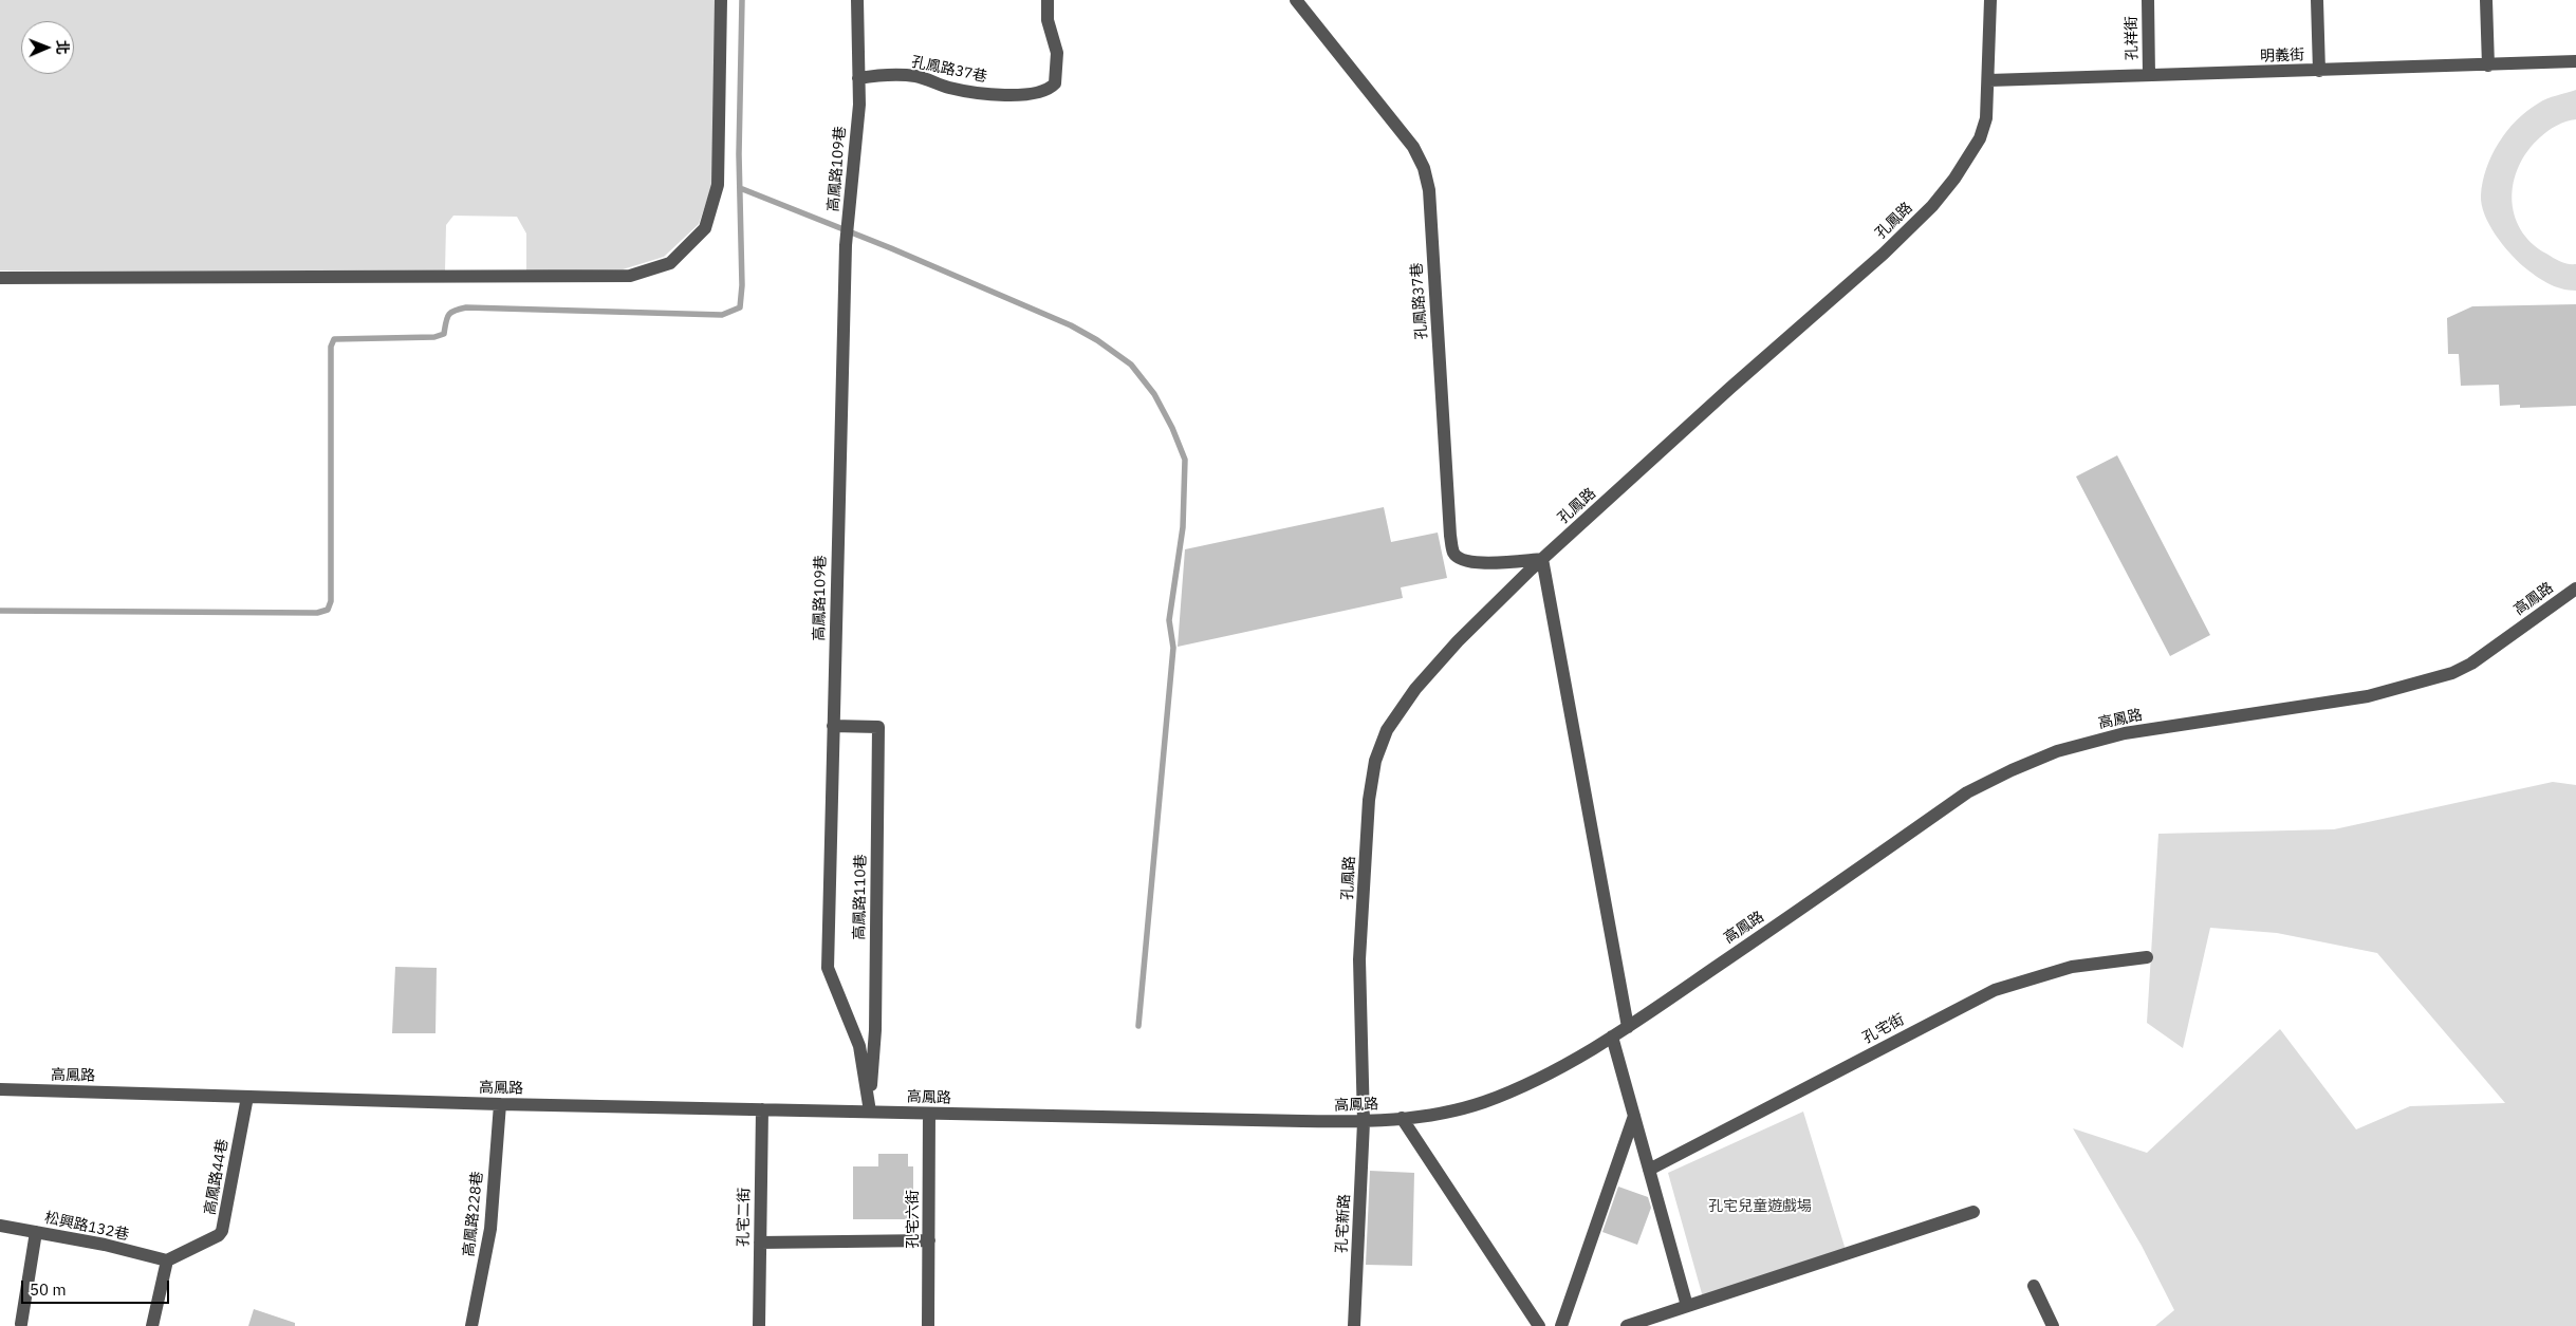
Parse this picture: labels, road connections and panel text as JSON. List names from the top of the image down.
{
  "streets": {
    "street": [
      "孔祥街",
      "明義街",
      "孔鳳路37巷",
      "高鳳路109巷",
      "孔鳳路",
      "高鳳路",
      "高鳳路110巷",
      "孔宅街",
      "高鳳路44巷",
      "高鳳路228巷",
      "孔宅二街",
      "孔宅六街",
      "孔宅新路",
      "松興路132巷"
    ]
  },
  "crossings": [
    ["孔祥街", "明義街"],
    ["明義街", "孔鳳路"],
    ["孔鳳路37巷", "高鳳路109巷"],
    ["孔鳳路37巷", "孔鳳路"],
    ["高鳳路109巷", "高鳳路"],
    ["高鳳路109巷", "高鳳路110巷"],
    ["孔鳳路", "高鳳路"],
    ["孔鳳路", "孔宅新路"],
    ["高鳳路", "高鳳路110巷"],
    ["高鳳路", "高鳳路44巷"],
    ["高鳳路", "高鳳路228巷"],
    ["高鳳路", "孔宅二街"],
    ["高鳳路", "孔宅六街"],
    ["高鳳路", "孔宅新路"],
    ["高鳳路44巷", "松興路132巷"]
  ],
  "parks": ["孔宅兒童遊戲場"],
  "scale_bar": "50 m",
  "north": "right"
}
